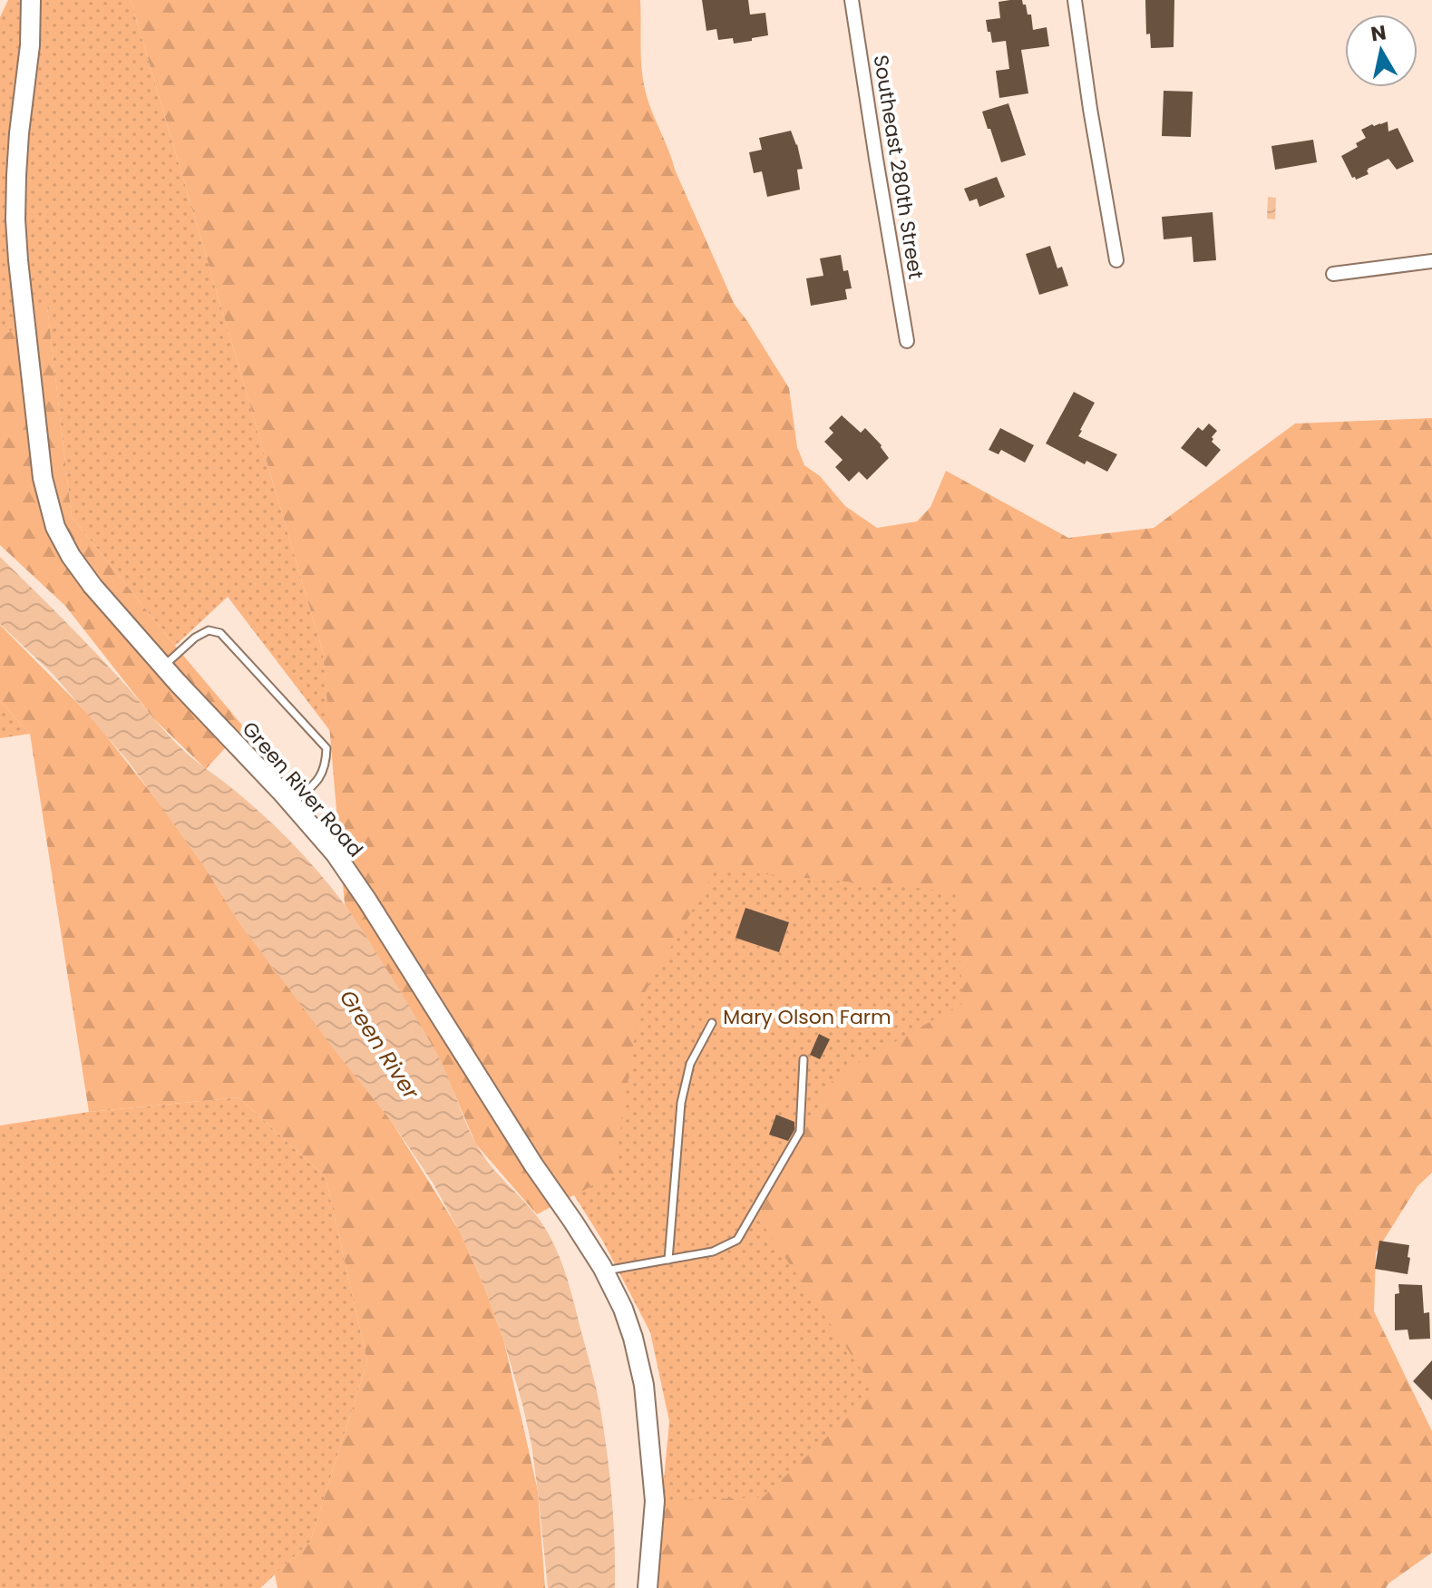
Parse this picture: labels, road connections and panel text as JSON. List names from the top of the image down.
{
  "streets": {
    "street": ["Southeast 280th Street", "Green River Road"]
  },
  "water": ["Green River"],
  "parks": ["Mary Olson Farm"],
  "north": "top"
}
